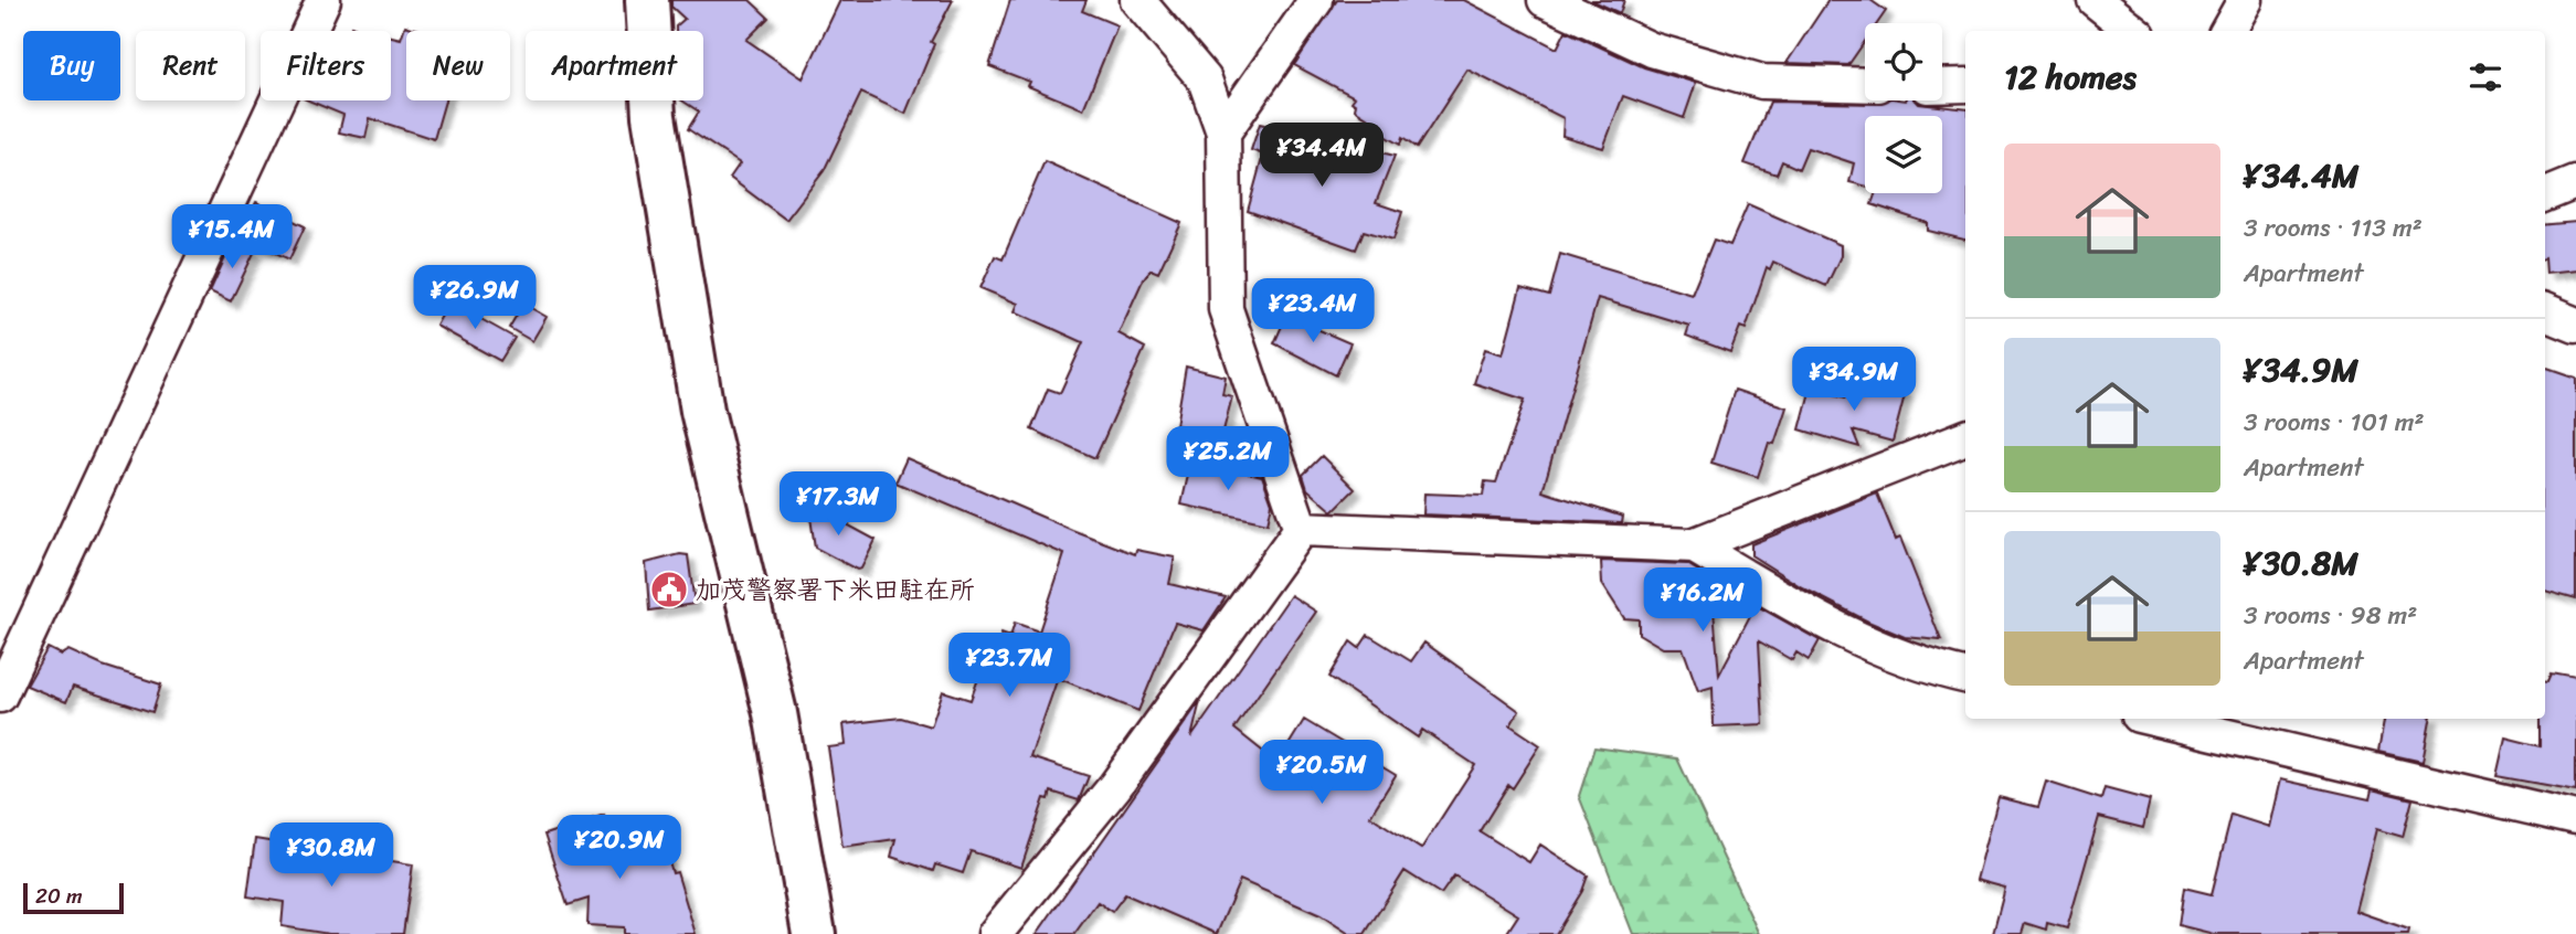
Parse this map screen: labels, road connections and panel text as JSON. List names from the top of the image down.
{
  "places": {
    "public building": ["加茂警察署下米田駐在所"]
  },
  "scale_bar": "20 m",
  "page": {
    "chip": [
      "Buy",
      "Rent",
      "Filters",
      "New",
      "Apartment"
    ],
    "heading": "12 homes",
    "price": [
      "¥34.4M",
      "¥15.4M",
      "¥26.9M",
      "¥23.4M",
      "¥34.9M",
      "¥25.2M",
      "¥17.3M",
      "¥16.2M",
      "¥23.7M",
      "¥20.5M",
      "¥20.9M",
      "¥30.8M"
    ],
    "list": [
      {
        "name": "¥34.4M",
        "note": "3 rooms · 113 m² · Apartment"
      },
      {
        "name": "¥34.9M",
        "note": "3 rooms · 101 m² · Apartment"
      },
      {
        "name": "¥30.8M",
        "note": "3 rooms · 98 m² · Apartment"
      }
    ],
    "scale": "20 m"
  }
}
